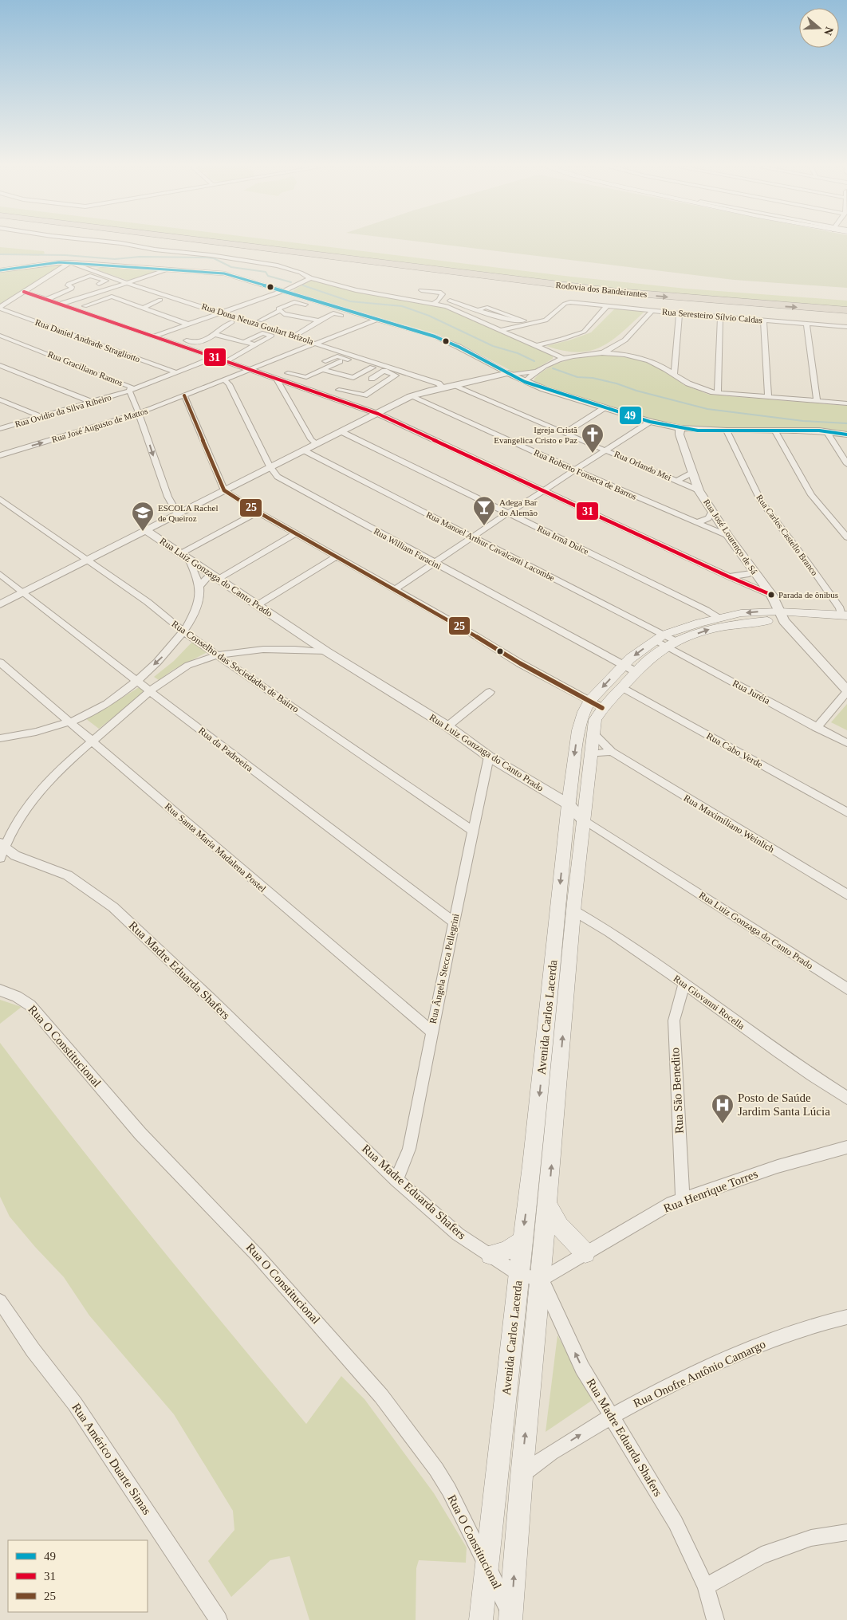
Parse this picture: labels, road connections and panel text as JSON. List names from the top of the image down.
{
  "streets": {
    "highway": ["Rodovia dos Bandeirantes"],
    "main road": ["Avenida Carlos Lacerda"],
    "street": [
      "Rua Seresteiro Sílvio Caldas",
      "Rua Dona Neuza Goulart Brizola",
      "Rua Daniel Andrade Stragliotto",
      "Rua Graciliano Ramos",
      "Rua Ovidio da Silva Ribeiro",
      "Rua José Augusto de Mattos",
      "Rua Orlando Mei",
      "Rua Roberto Fonseca de Barros",
      "Rua Carlos Castello Branco",
      "Rua José Lourenço de Sá",
      "Rua Irmã Dulce",
      "Rua Manoel Arthur Cavalcanti Lacombe",
      "Rua William Faracini",
      "Rua Luiz Gonzaga do Canto Prado",
      "Rua Conselho das Sociedades de Bairro",
      "Rua Juréia",
      "Rua da Padroeira",
      "Rua Cabo Verde",
      "Rua Maximiliano Weinlich",
      "Rua Santa Maria Madalena Postel",
      "Rua Ângela Stecca Pellegrini",
      "Rua Madre Eduarda Shafers",
      "Rua Giovanni Rocella",
      "Rua O Constitucional",
      "Rua São Benedito",
      "Rua Henrique Torres",
      "Rua Onofre Antônio Camargo",
      "Rua Américo Duarte Simas"
    ]
  },
  "crossings": [
    ["Rua Dona Neuza Goulart Brizola", "Rua José Augusto de Mattos"],
    ["Rua Daniel Andrade Stragliotto", "Rua Ovidio da Silva Ribeiro"],
    ["Rua Graciliano Ramos", "Rua Ovidio da Silva Ribeiro"],
    ["Rua Graciliano Ramos", "Rua José Augusto de Mattos"],
    ["Rua José Augusto de Mattos", "Rua William Faracini"],
    ["Rua Orlando Mei", "Rua José Lourenço de Sá"],
    ["Rua Roberto Fonseca de Barros", "Rua José Lourenço de Sá"],
    ["Rua Carlos Castello Branco", "Avenida Carlos Lacerda"],
    ["Rua José Lourenço de Sá", "Avenida Carlos Lacerda"],
    ["Rua Irmã Dulce", "Avenida Carlos Lacerda"],
    ["Rua Manoel Arthur Cavalcanti Lacombe", "Rua Juréia"],
    ["Rua Manoel Arthur Cavalcanti Lacombe", "Avenida Carlos Lacerda"],
    ["Rua William Faracini", "Avenida Carlos Lacerda"],
    ["Rua Luiz Gonzaga do Canto Prado", "Rua Ângela Stecca Pellegrini"],
    ["Rua Luiz Gonzaga do Canto Prado", "Avenida Carlos Lacerda"],
    ["Rua Conselho das Sociedades de Bairro", "Rua Ângela Stecca Pellegrini"],
    ["Rua Juréia", "Avenida Carlos Lacerda"],
    ["Rua da Padroeira", "Rua Ângela Stecca Pellegrini"],
    ["Rua Cabo Verde", "Avenida Carlos Lacerda"],
    ["Rua Maximiliano Weinlich", "Avenida Carlos Lacerda"],
    ["Rua Santa Maria Madalena Postel", "Rua Ângela Stecca Pellegrini"],
    ["Rua Ângela Stecca Pellegrini", "Rua Madre Eduarda Shafers"],
    ["Rua Madre Eduarda Shafers", "Avenida Carlos Lacerda"],
    ["Rua Madre Eduarda Shafers", "Rua Henrique Torres"],
    ["Rua Madre Eduarda Shafers", "Rua Onofre Antônio Camargo"],
    ["Rua Giovanni Rocella", "Avenida Carlos Lacerda"],
    ["Rua Giovanni Rocella", "Rua São Benedito"],
    ["Avenida Carlos Lacerda", "Rua O Constitucional"],
    ["Avenida Carlos Lacerda", "Rua Henrique Torres"],
    ["Avenida Carlos Lacerda", "Rua Onofre Antônio Camargo"],
    ["Rua São Benedito", "Rua Henrique Torres"]
  ],
  "one_way": ["Rodovia dos Bandeirantes", "Rua José Augusto de Mattos"],
  "places": {
    "church": ["Igreja Cristã Evangelica Cristo e Paz"],
    "bar": ["Adega Bar do Alemão"],
    "school or university": ["ESCOLA Rachel de Queiroz"],
    "other": ["Parada de ônibus"],
    "hospital": ["Posto de Saúde Jardim Santa Lúcia"]
  },
  "lines": ["transit line 49", "transit line 31", "transit line 25"],
  "legend": ["49", "31", "25"],
  "north": "right"
}
